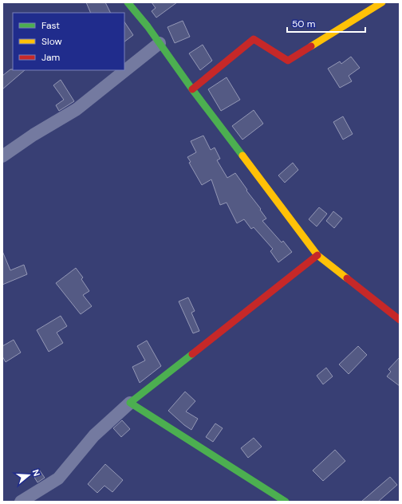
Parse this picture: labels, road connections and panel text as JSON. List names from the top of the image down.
{
  "legend": ["Fast", "Slow", "Jam"],
  "scale_bar": "50 m",
  "north": "right"
}
